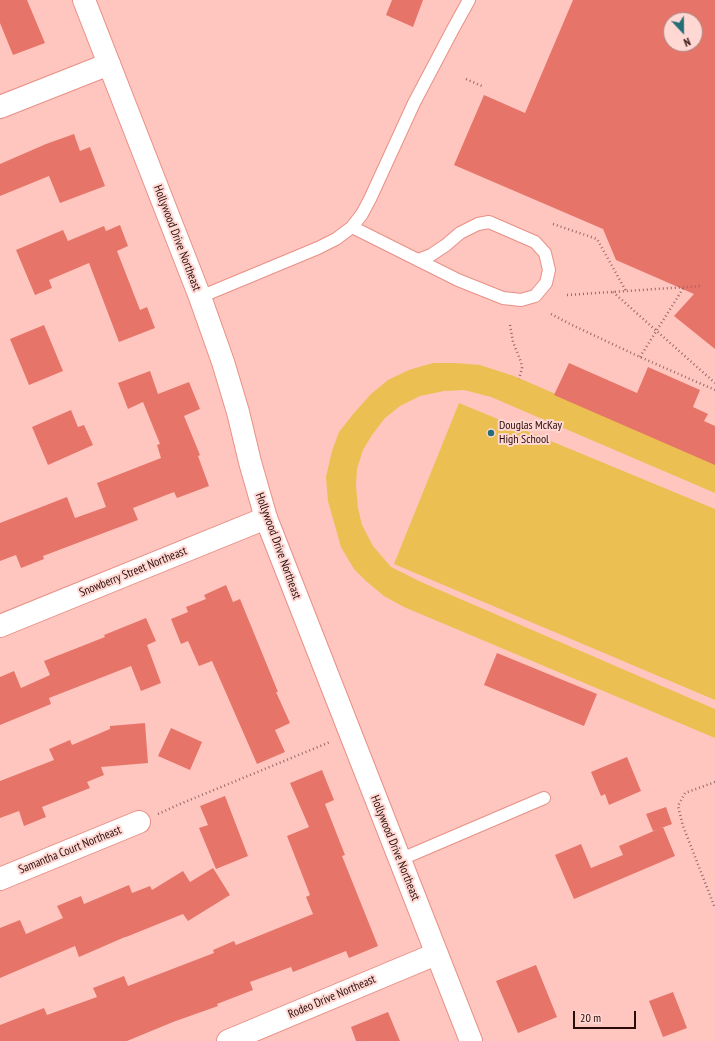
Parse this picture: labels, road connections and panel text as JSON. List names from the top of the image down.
{
  "streets": {
    "street": [
      "Hollywood Drive Northeast",
      "Snowberry Street Northeast",
      "Samantha Court Northeast",
      "Rodeo Drive Northeast"
    ]
  },
  "crossings": [
    ["Hollywood Drive Northeast", "Snowberry Street Northeast"],
    ["Hollywood Drive Northeast", "Rodeo Drive Northeast"]
  ],
  "places": ["Douglas McKay High School"],
  "scale_bar": "20 m",
  "north": "bottom"
}
